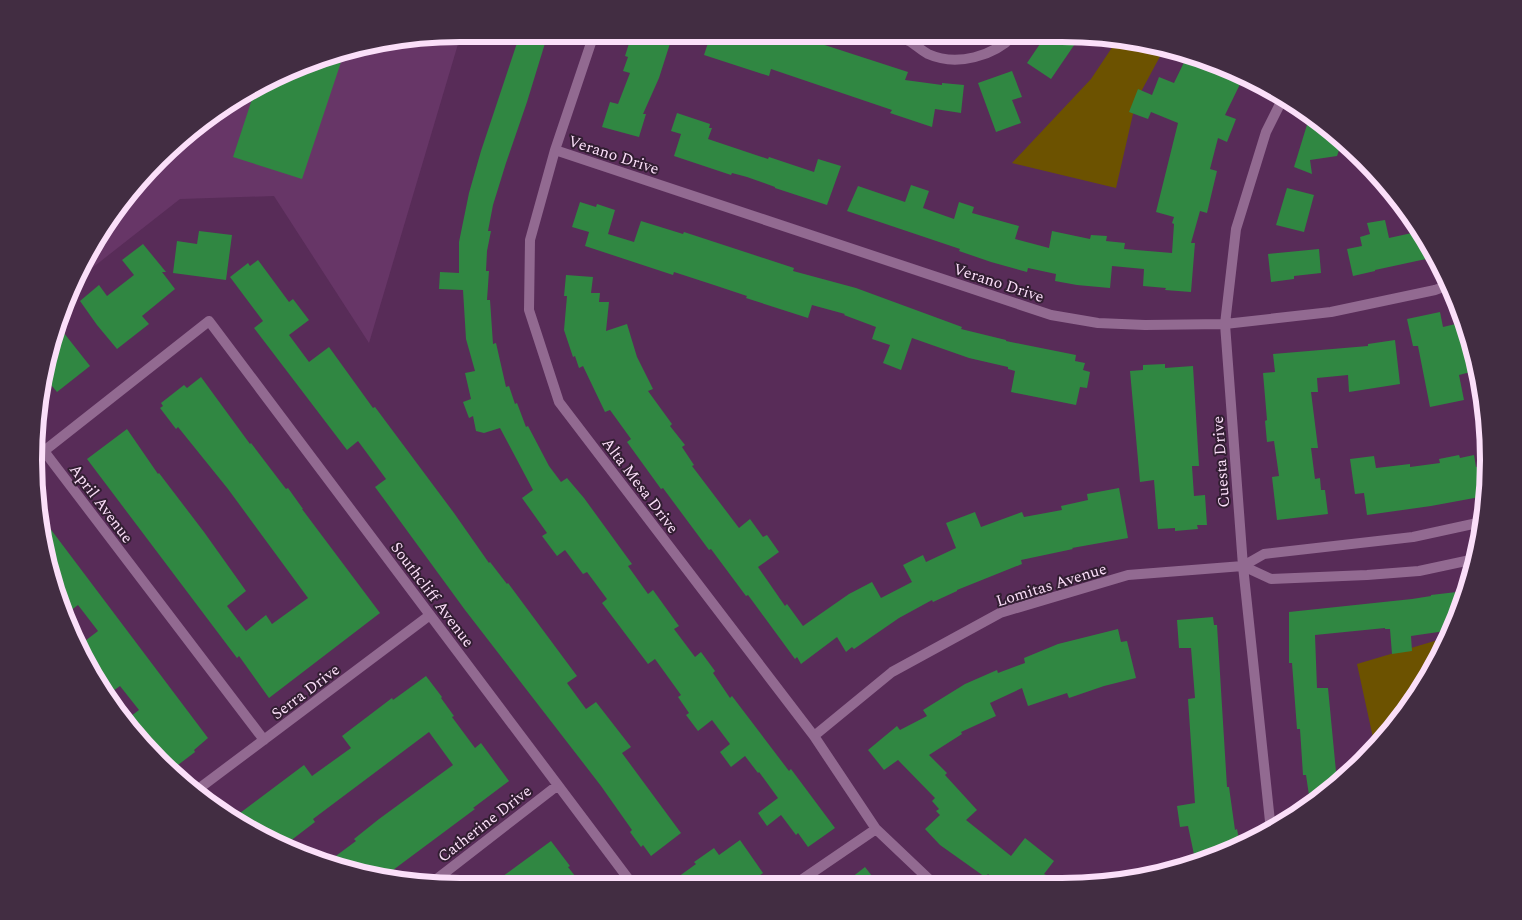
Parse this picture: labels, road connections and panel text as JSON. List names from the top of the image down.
{
  "streets": {
    "street": [
      "Verano Drive",
      "Cuesta Drive",
      "Alta Mesa Drive",
      "April Avenue",
      "Lomitas Avenue",
      "Southcliff Avenue",
      "Serra Drive",
      "Catherine Drive"
    ]
  },
  "crossings": [
    ["Verano Drive", "Cuesta Drive"],
    ["Verano Drive", "Alta Mesa Drive"],
    ["Cuesta Drive", "Lomitas Avenue"],
    ["Alta Mesa Drive", "Lomitas Avenue"],
    ["April Avenue", "Southcliff Avenue"],
    ["April Avenue", "Serra Drive"],
    ["Southcliff Avenue", "Serra Drive"],
    ["Southcliff Avenue", "Catherine Drive"]
  ]
}
